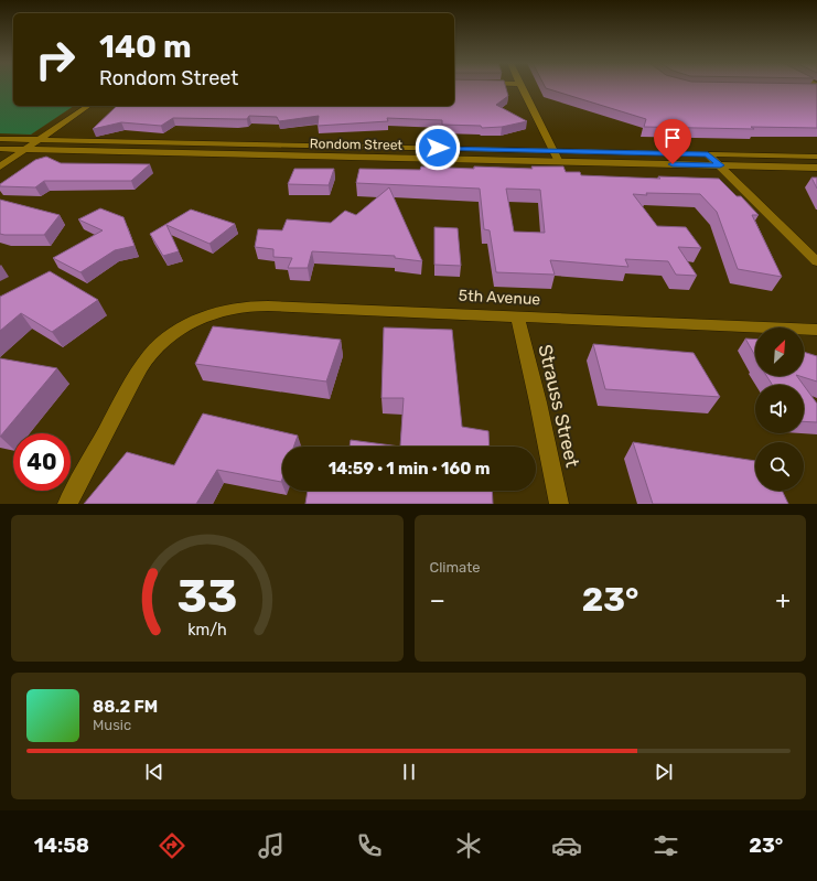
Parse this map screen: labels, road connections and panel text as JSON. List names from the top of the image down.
{
  "streets": {
    "street": ["Rondom Street", "5th Avenue", "Strauss Street"]
  },
  "crossings": [
    ["5th Avenue", "Strauss Street"]
  ],
  "north": "top right",
  "page": {
    "turn": ["140 m", "Rondom Street"],
    "limit": "40",
    "trip": "14:59 · 1 min · 160 m",
    "tile": "Climate",
    "heat": ["−", "23°", "+"],
    "song": ["88.2 FM", "Music"],
    "tabs": ["14:58", "23°"],
    "gauge": ["33", "km/h"]
  }
}
